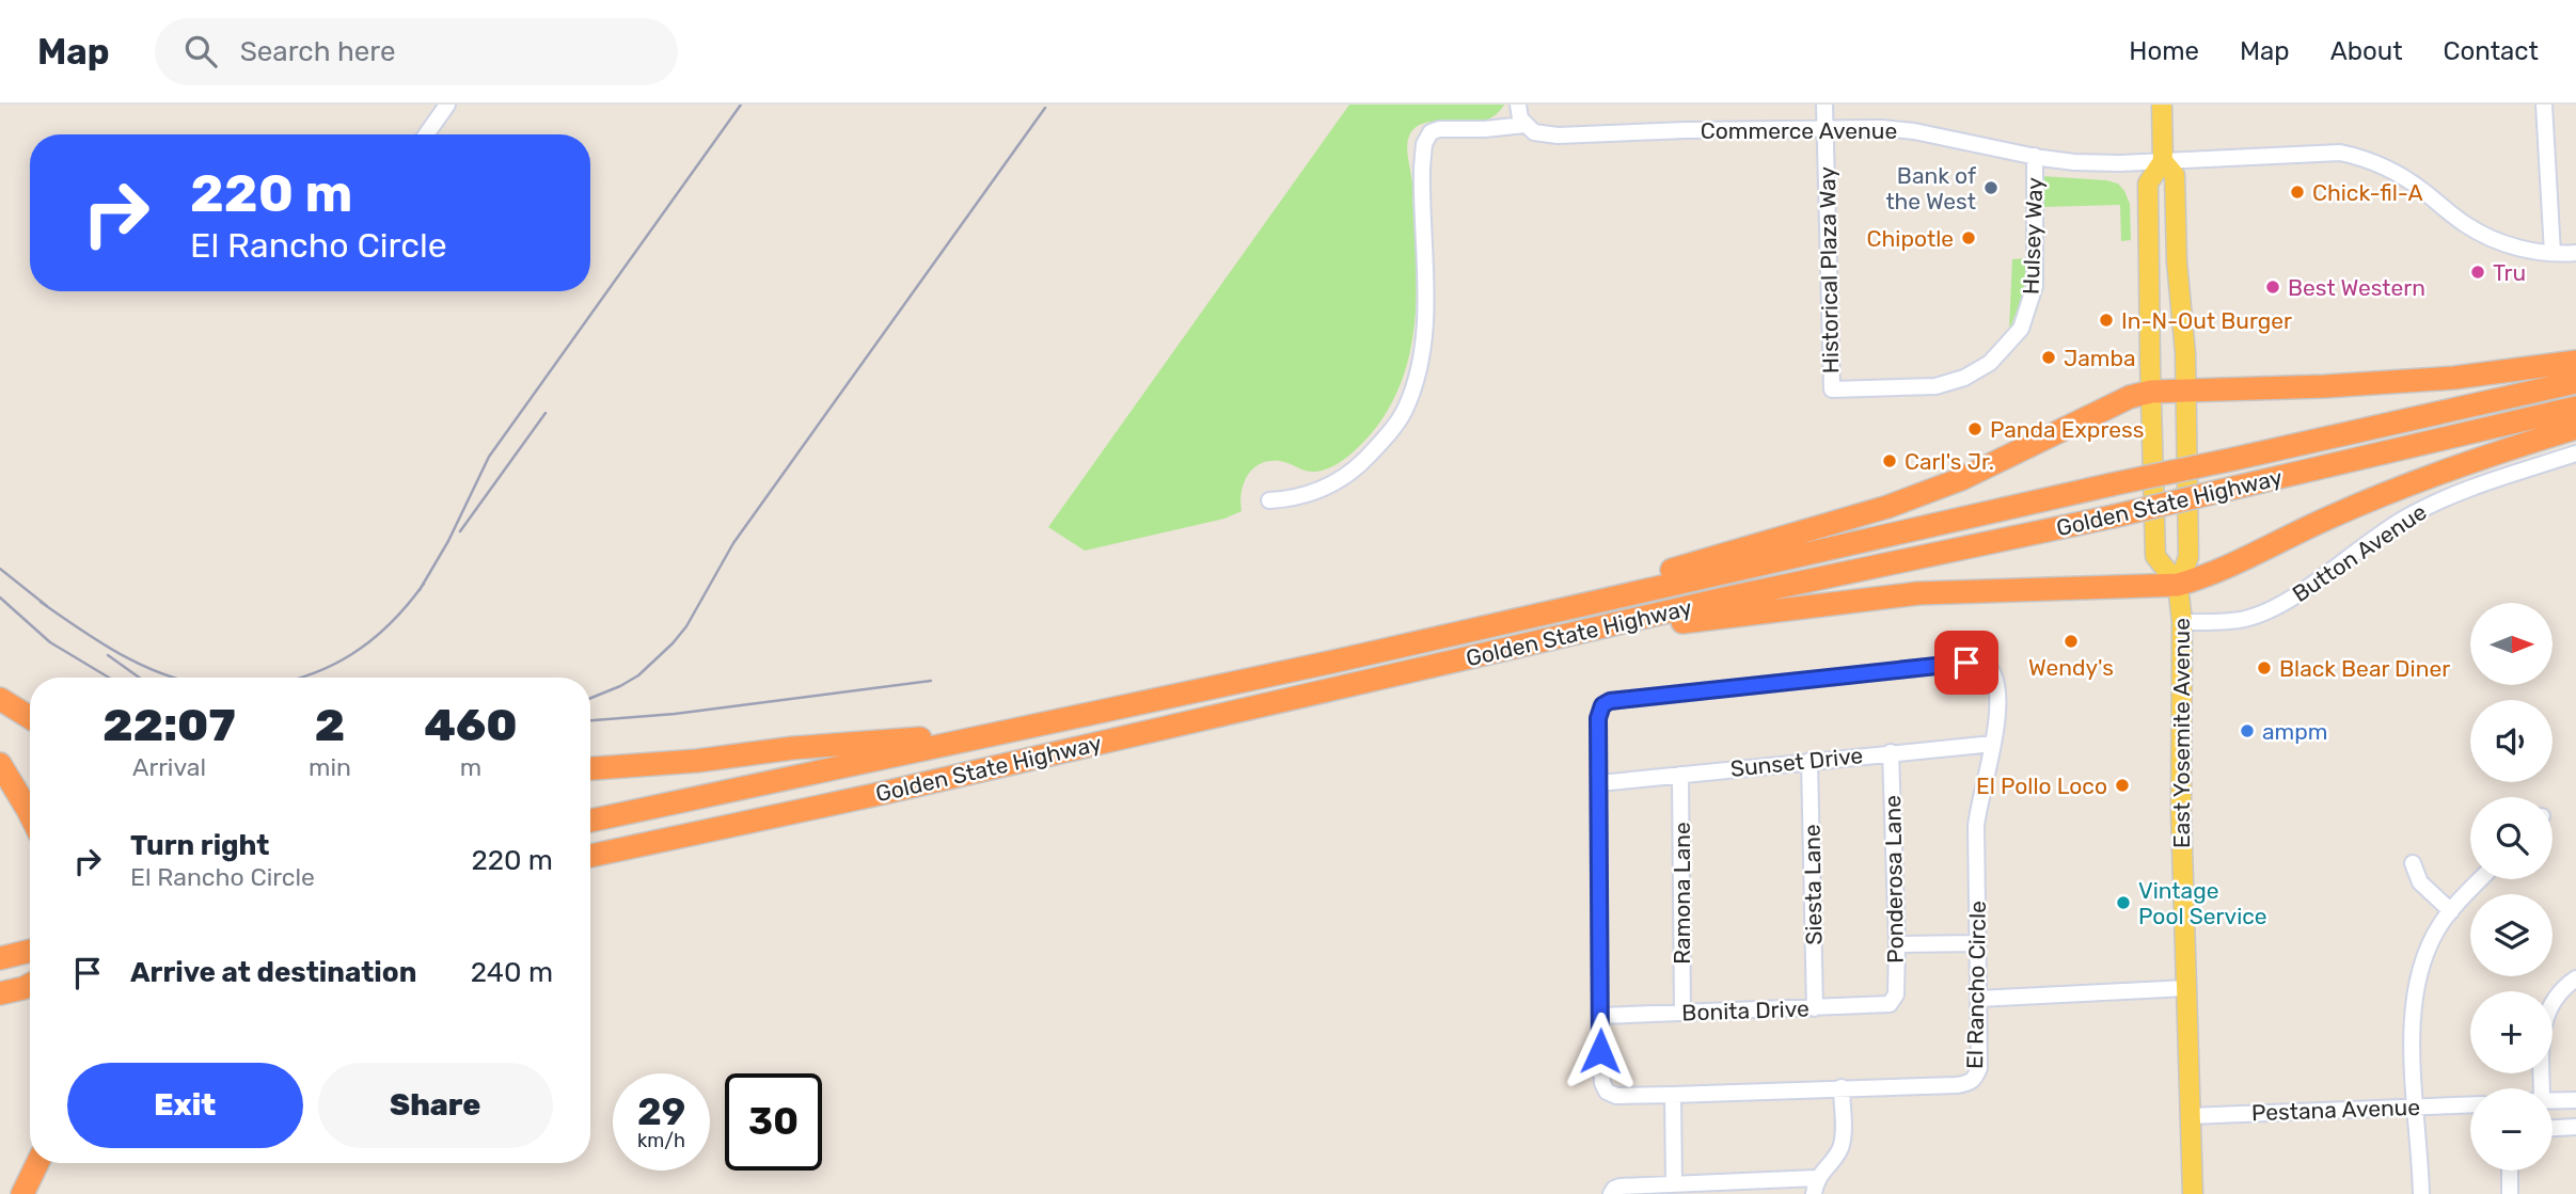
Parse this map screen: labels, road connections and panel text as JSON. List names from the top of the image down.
{
  "streets": {
    "highway": ["Golden State Highway"],
    "main road": ["East Yosemite Avenue"],
    "street": [
      "Commerce Avenue",
      "Hulsey Way",
      "Historical Plaza Way",
      "Button Avenue",
      "Sunset Drive",
      "Ponderosa Lane",
      "Siesta Lane",
      "Ramona Lane",
      "El Rancho Circle",
      "Bonita Drive",
      "Pestana Avenue"
    ]
  },
  "crossings": [
    ["Commerce Avenue", "Hulsey Way"],
    ["Commerce Avenue", "Historical Plaza Way"],
    ["Commerce Avenue", "East Yosemite Avenue"],
    ["Hulsey Way", "Historical Plaza Way"],
    ["Button Avenue", "East Yosemite Avenue"],
    ["East Yosemite Avenue", "Pestana Avenue"],
    ["Sunset Drive", "Ponderosa Lane"],
    ["Sunset Drive", "Siesta Lane"],
    ["Sunset Drive", "Ramona Lane"],
    ["Sunset Drive", "El Rancho Circle"],
    ["Ponderosa Lane", "Bonita Drive"],
    ["Siesta Lane", "Bonita Drive"],
    ["Ramona Lane", "Bonita Drive"],
    ["El Rancho Circle", "Bonita Drive"]
  ],
  "places": [
    "Bank of the West",
    "Chick-fil-A",
    "Chipotle",
    "Tru",
    "Best Western",
    "In-N-Out Burger",
    "Jamba",
    "Panda Express",
    "Carl's Jr.",
    "Wendy's",
    "Black Bear Diner",
    "ampm",
    "El Pollo Loco",
    "Vintage Pool Service"
  ],
  "north": "right",
  "page": {
    "header": "Map",
    "search": "Search here",
    "nav": [
      "Home",
      "Map",
      "About",
      "Contact"
    ],
    "turn": ["220 m", "El Rancho Circle"],
    "map_buttons": ["+", "−"],
    "eta": [
      "22:07",
      "Arrival",
      "2",
      "min",
      "460",
      "m"
    ],
    "list": [
      {
        "name": "Turn right",
        "note": "El Rancho Circle",
        "value": "220 m"
      },
      {
        "name": "Arrive at destination",
        "value": "240 m"
      }
    ],
    "buttons": ["Exit", "Share"],
    "speed": "29 km/h",
    "limit": "30"
  }
}
